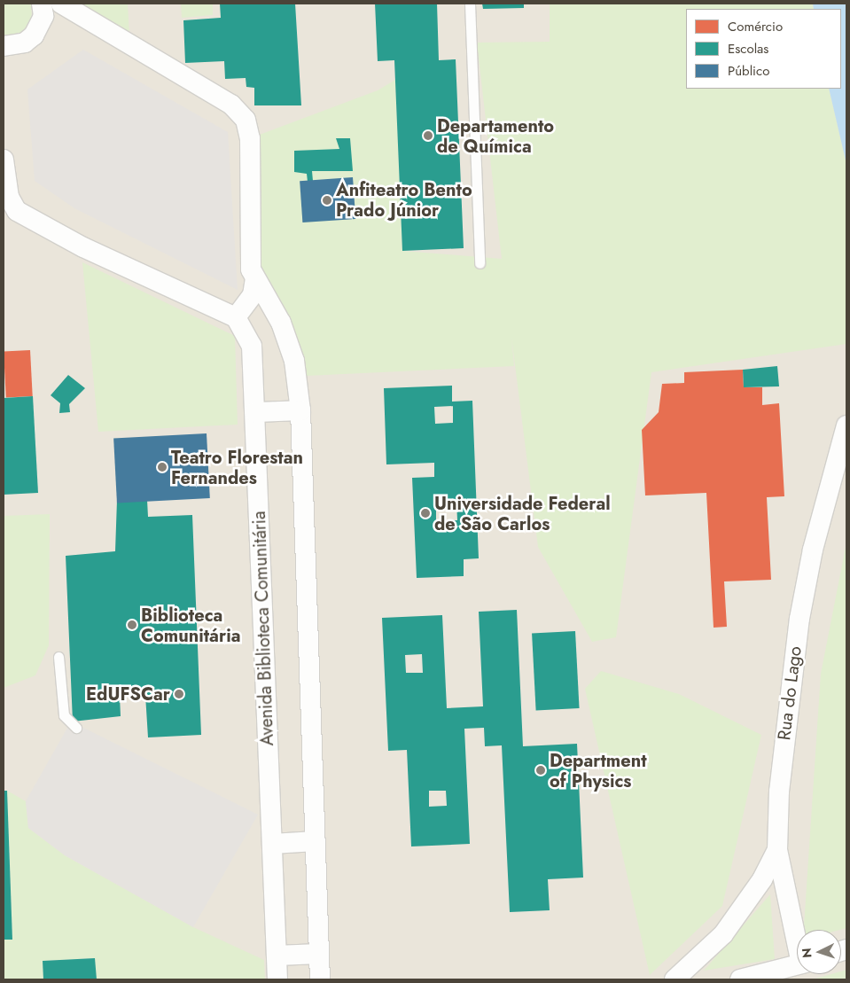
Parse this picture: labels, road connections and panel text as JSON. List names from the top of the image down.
{
  "streets": {
    "street": ["Avenida Biblioteca Comunitária", "Rua do Lago"]
  },
  "places": [
    "Departamento de Química",
    "Anfiteatro Bento Prado Júnior",
    "Teatro Florestan Fernandes",
    "Universidade Federal de São Carlos",
    "Biblioteca Comunitária",
    "EdUFSCar",
    "Department of Physics"
  ],
  "legend": ["Comércio", "Escolas", "Público"],
  "north": "left"
}
